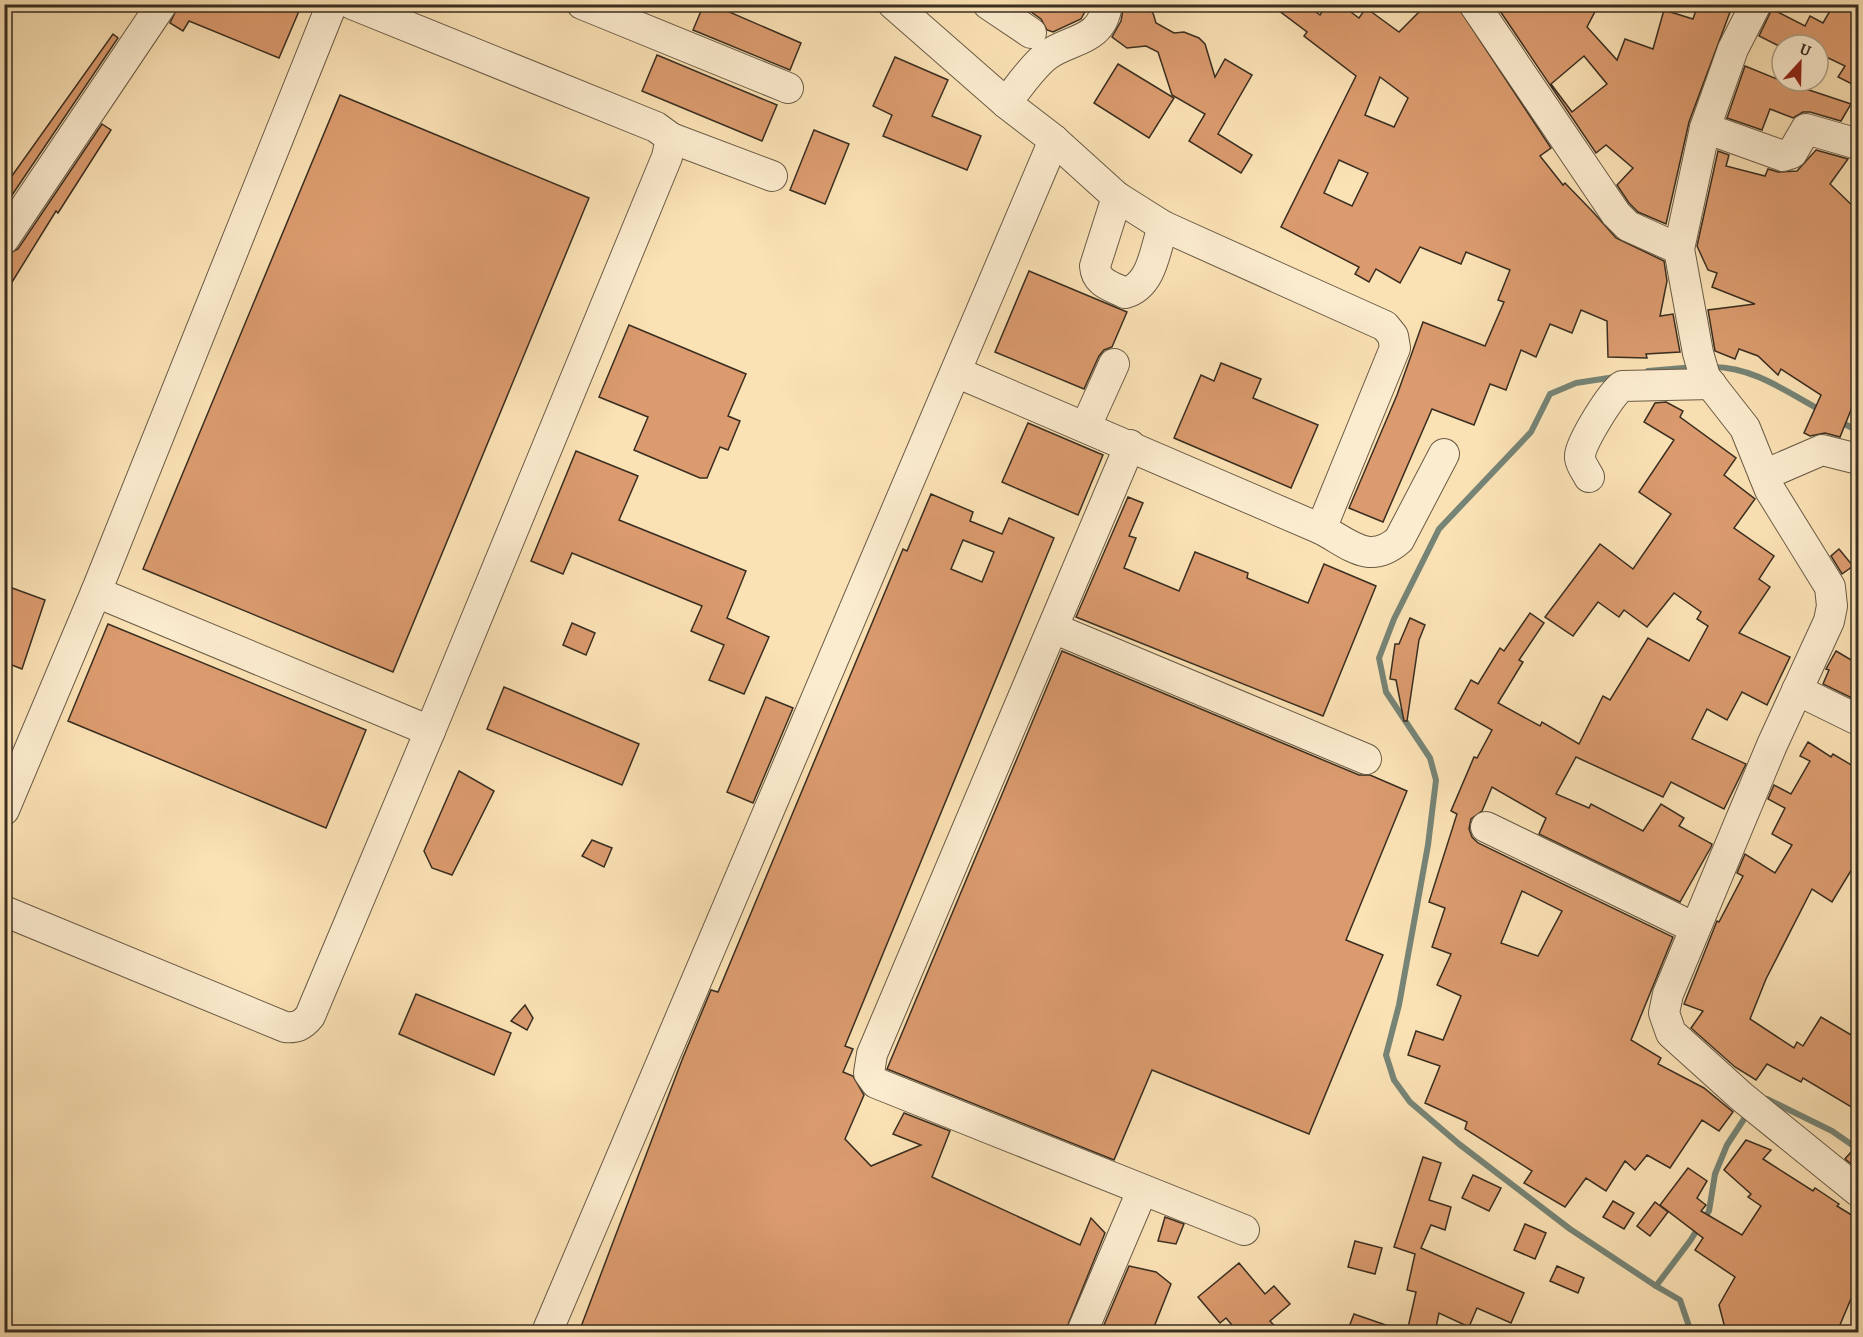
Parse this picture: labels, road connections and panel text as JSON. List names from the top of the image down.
{
  "north": "top"
}
